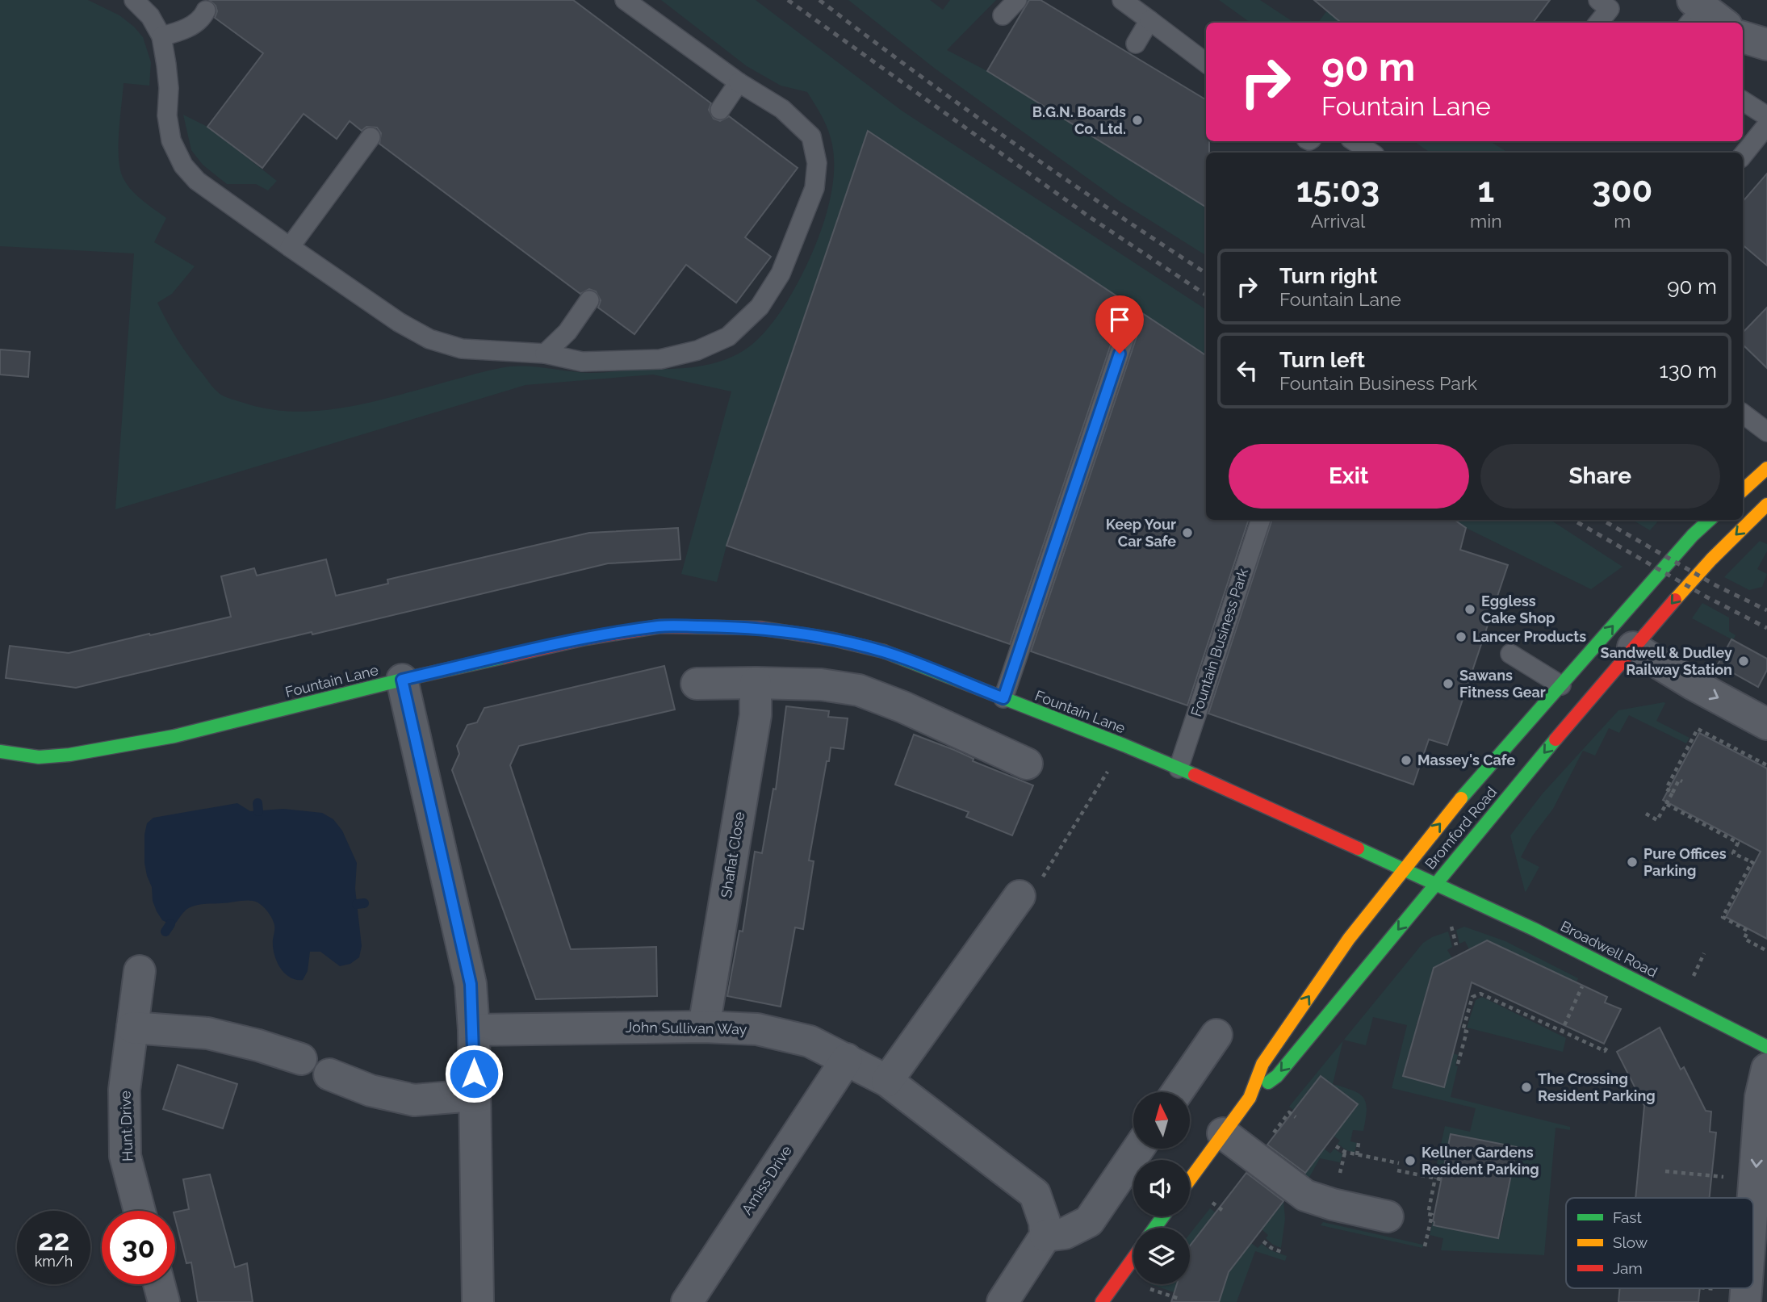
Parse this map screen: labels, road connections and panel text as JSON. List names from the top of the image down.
{
  "streets": {
    "main road": ["Fountain Lane", "Bromford Road", "Broadwell Road"],
    "street": [
      "Shafiat Close",
      "John Sullivan Way",
      "Hunt Drive",
      "Amiss Drive"
    ],
    "lane": ["Fountain Business Park"]
  },
  "crossings": [
    ["Fountain Business Park", "Fountain Lane"],
    ["Fountain Lane", "Bromford Road"],
    ["Fountain Lane", "Broadwell Road"],
    ["Bromford Road", "Broadwell Road"],
    ["Shafiat Close", "John Sullivan Way"],
    ["John Sullivan Way", "Amiss Drive"]
  ],
  "places": [
    "B.G.N. Boards Co. Ltd.",
    "Keep Your Car Safe",
    "Eggless Cake Shop",
    "Lancer Products",
    "Sandwell & Dudley Railway Station",
    "Sawans Fitness Gear",
    "Massey's Cafe",
    "Pure Offices Parking",
    "The Crossing Resident Parking",
    "Kellner Gardens Resident Parking"
  ],
  "legend": ["Fast", "Slow", "Jam"],
  "north": "top",
  "page": {
    "turn": ["90 m", "Fountain Lane"],
    "eta": [
      "15:03",
      "Arrival",
      "1",
      "min",
      "300",
      "m"
    ],
    "list": [
      {
        "name": "Turn right",
        "note": "Fountain Lane",
        "value": "90 m"
      },
      {
        "name": "Turn left",
        "note": "Fountain Business Park",
        "value": "130 m"
      }
    ],
    "buttons": ["Exit", "Share"],
    "speed": "22 km/h",
    "limit": "30"
  }
}
